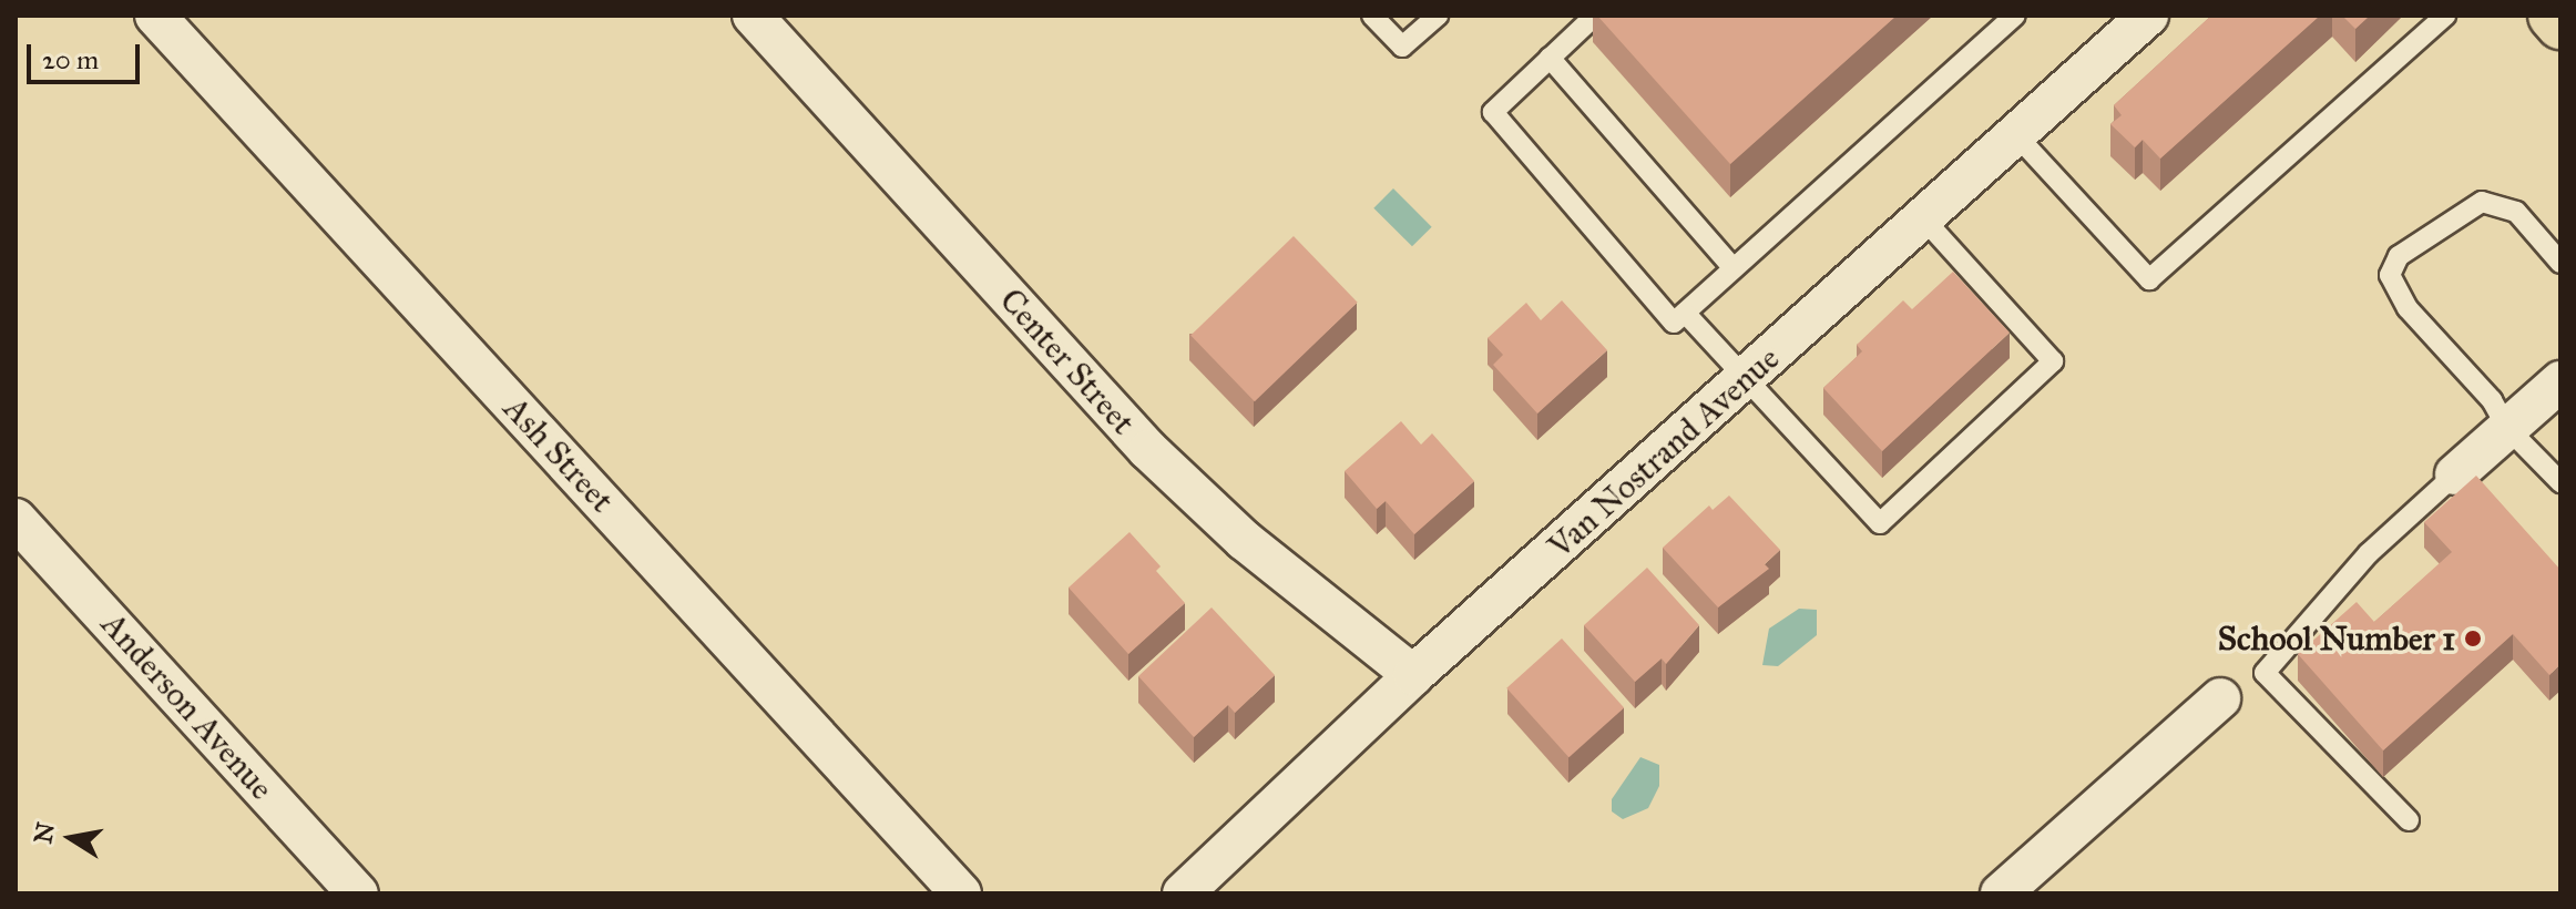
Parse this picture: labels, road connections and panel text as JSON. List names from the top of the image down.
{
  "streets": {
    "street": [
      "Center Street",
      "Van Nostrand Avenue",
      "Ash Street",
      "Anderson Avenue"
    ]
  },
  "crossings": [
    ["Center Street", "Van Nostrand Avenue"]
  ],
  "places": ["School Number 1"],
  "scale_bar": "20 m",
  "north": "left"
}
